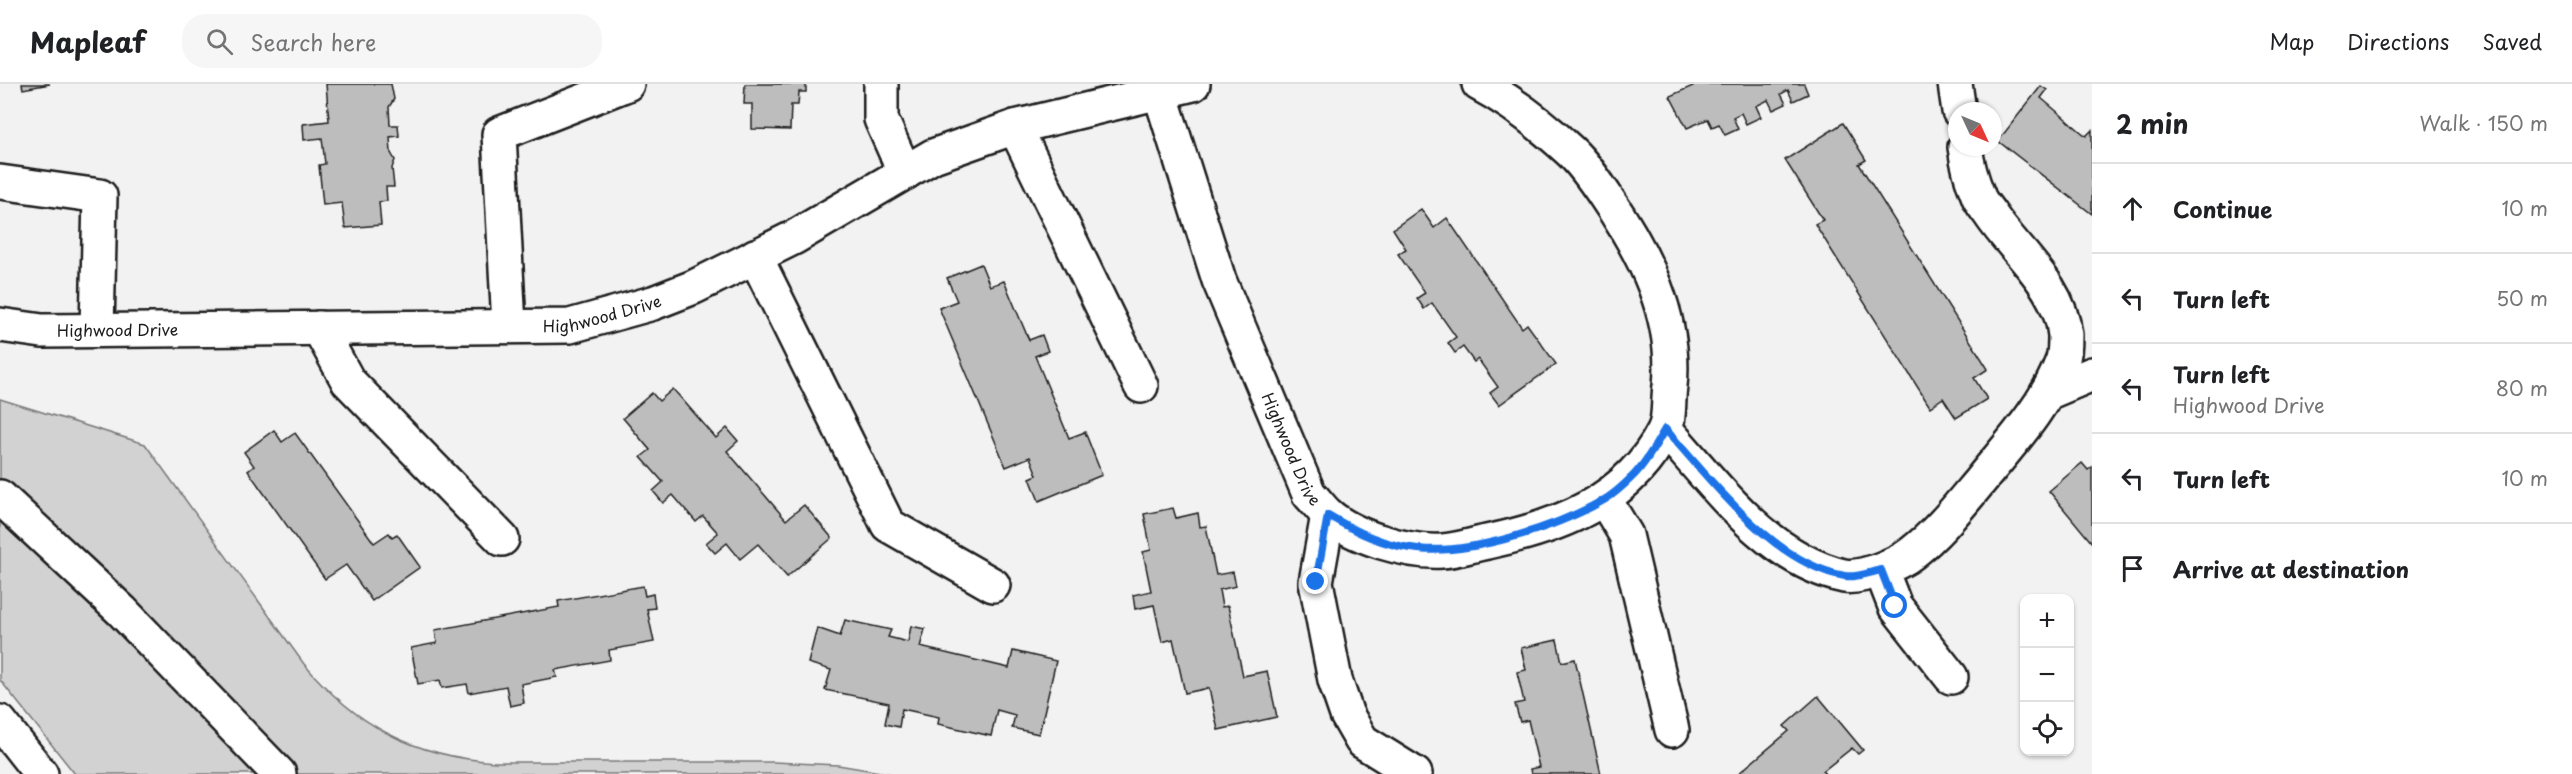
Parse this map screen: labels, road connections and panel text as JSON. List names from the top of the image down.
{
  "streets": {
    "street": ["Highwood Drive"]
  },
  "north": "bottom right",
  "page": {
    "header": "Mapleaf",
    "search": "Search here",
    "nav": ["Map", "Directions", "Saved"],
    "heading": ["2 min", "Walk · 150 m"],
    "list": [
      ["Continue", "10 m"],
      ["Turn left", "50 m"],
      ["Turn left", "Highwood Drive", "80 m"],
      ["Turn left", "10 m"],
      "Arrive at destination"
    ],
    "map_buttons": ["+", "−"]
  }
}
